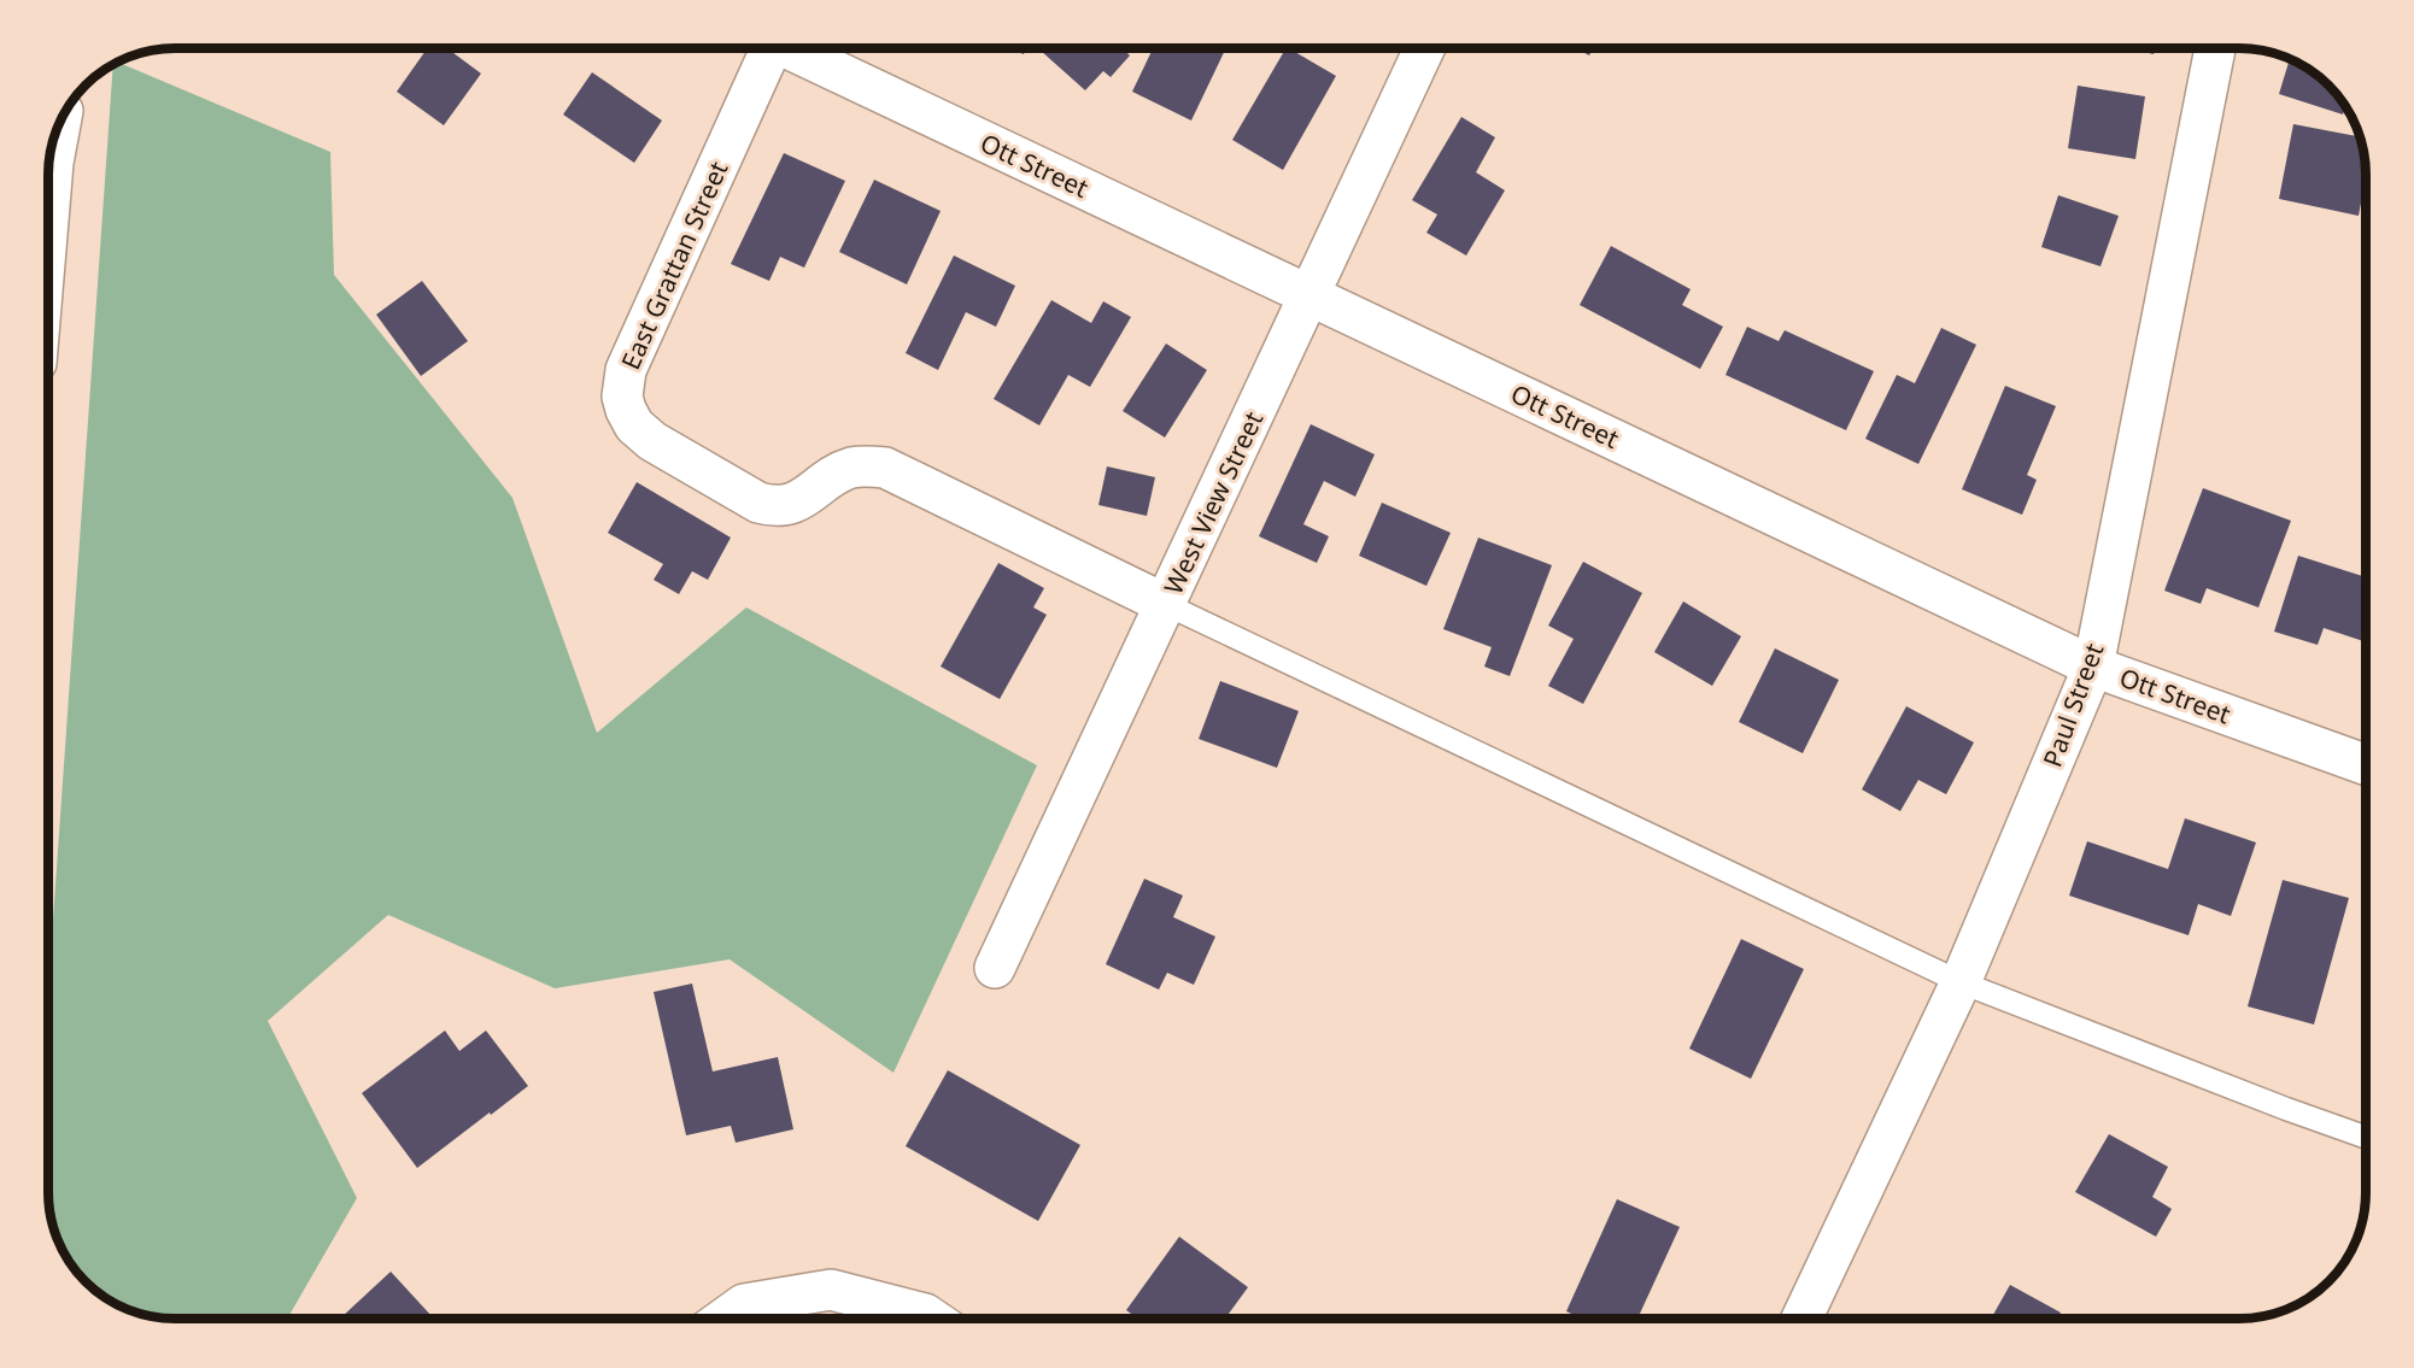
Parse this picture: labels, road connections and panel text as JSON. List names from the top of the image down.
{
  "streets": {
    "street": [
      "Ott Street",
      "East Grattan Street",
      "West View Street",
      "Paul Street"
    ]
  },
  "crossings": [
    ["Ott Street", "West View Street"],
    ["Ott Street", "Paul Street"],
    ["East Grattan Street", "West View Street"]
  ]
}
